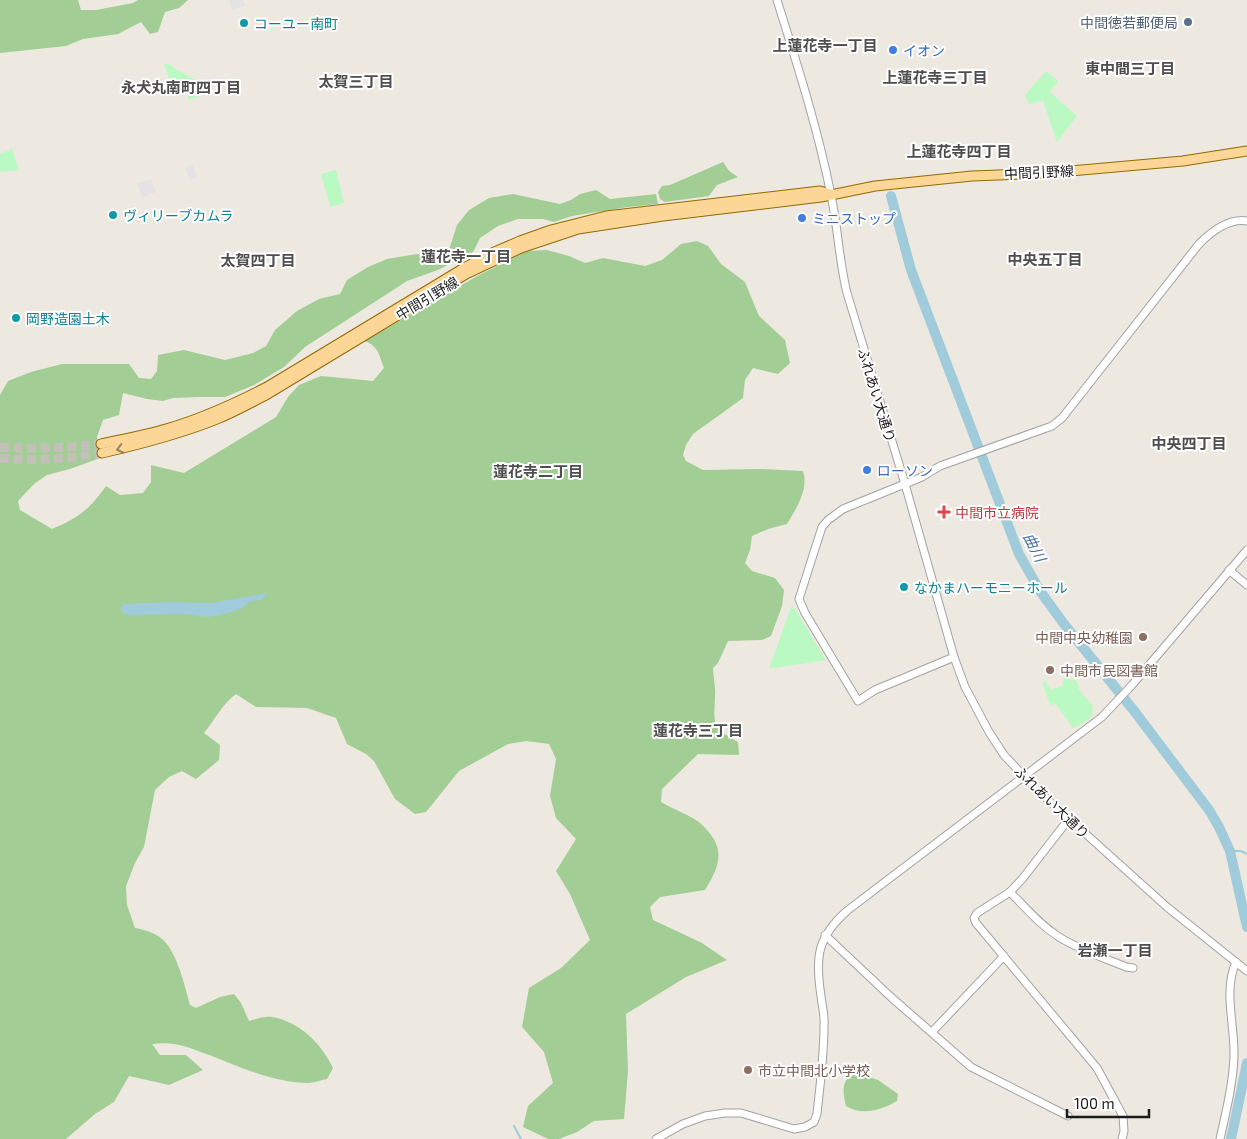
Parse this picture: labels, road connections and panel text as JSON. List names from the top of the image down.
{
  "streets": {
    "main road": ["中間引野線"],
    "street": ["ふれあい大通り"]
  },
  "crossings": [
    ["中間引野線", "ふれあい大通り"]
  ],
  "districts": [
    "上蓮花寺一丁目",
    "東中間三丁目",
    "上蓮花寺三丁目",
    "太賀三丁目",
    "永犬丸南町四丁目",
    "上蓮花寺四丁目",
    "蓮花寺一丁目",
    "中央五丁目",
    "太賀四丁目",
    "中央四丁目",
    "蓮花寺二丁目",
    "蓮花寺三丁目",
    "岩瀬一丁目"
  ],
  "water": ["曲川"],
  "places": {
    "other": [
      "中間徳若郵便局",
      "コーユー南町",
      "イオン",
      "ヴィリーブカムラ",
      "ミニストップ",
      "岡野造園土木",
      "ローソン",
      "なかまハーモニーホール",
      "中間中央幼稚園",
      "中間市民図書館",
      "市立中間北小学校"
    ],
    "health": ["中間市立病院"]
  },
  "scale_bar": "100 m"
}
